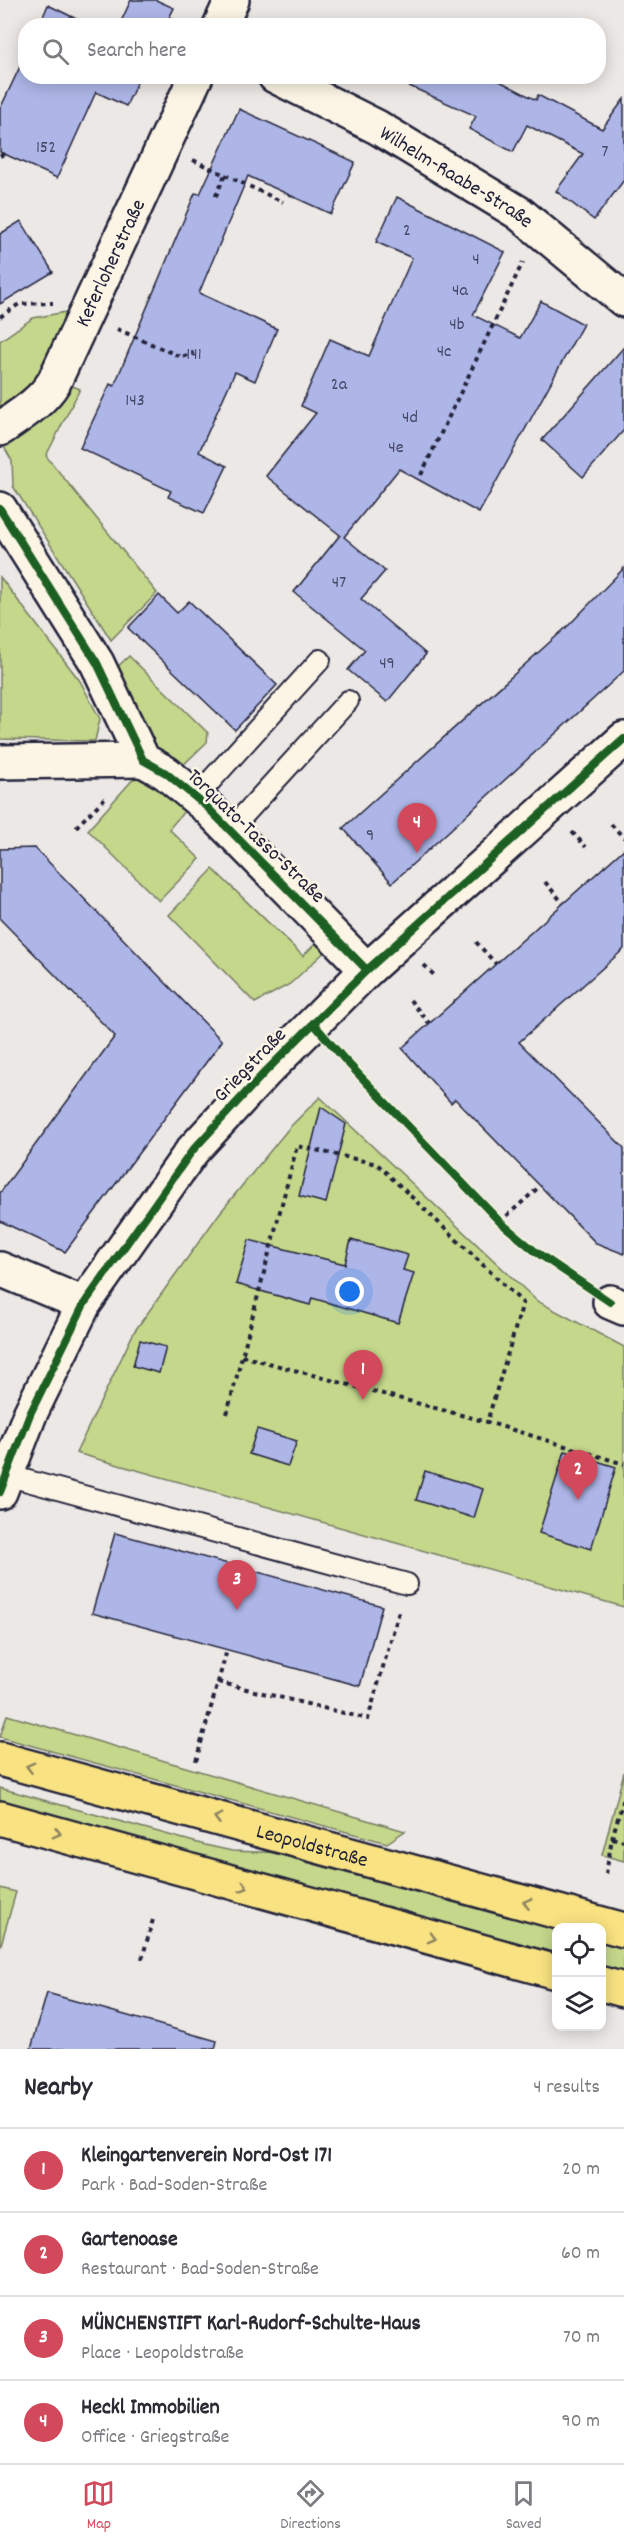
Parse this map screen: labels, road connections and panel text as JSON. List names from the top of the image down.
{
  "streets": {
    "main road": ["Leopoldstraße"],
    "street": [
      "Wilhelm-Raabe-Straße",
      "Keferloherstraße",
      "Torquato-Tasso-Straße",
      "Griegstraße"
    ]
  },
  "crossings": [
    ["Torquato-Tasso-Straße", "Griegstraße"]
  ],
  "house_numbers": [
    "152",
    "7",
    "2",
    "4",
    "4a",
    "4b",
    "4c",
    "141",
    "2a",
    "143",
    "4d",
    "4e",
    "47",
    "49",
    "9"
  ],
  "page": {
    "search": "Search here",
    "pins": [
      "4",
      "1",
      "2",
      "3"
    ],
    "heading": ["Nearby", "4 results"],
    "list": [
      {
        "mark": "1",
        "name": "Kleingartenverein Nord-Ost 171",
        "note": "Park · Bad-Soden-Straße",
        "value": "20 m"
      },
      {
        "mark": "2",
        "name": "Gartenoase",
        "note": "Restaurant · Bad-Soden-Straße",
        "value": "60 m"
      },
      {
        "mark": "3",
        "name": "MÜNCHENSTIFT Karl-Rudorf-Schulte-Haus",
        "note": "Place · Leopoldstraße",
        "value": "70 m"
      },
      {
        "mark": "4",
        "name": "Heckl Immobilien",
        "note": "Office · Griegstraße",
        "value": "90 m"
      }
    ],
    "nav": ["Map", "Directions", "Saved"]
  }
}
